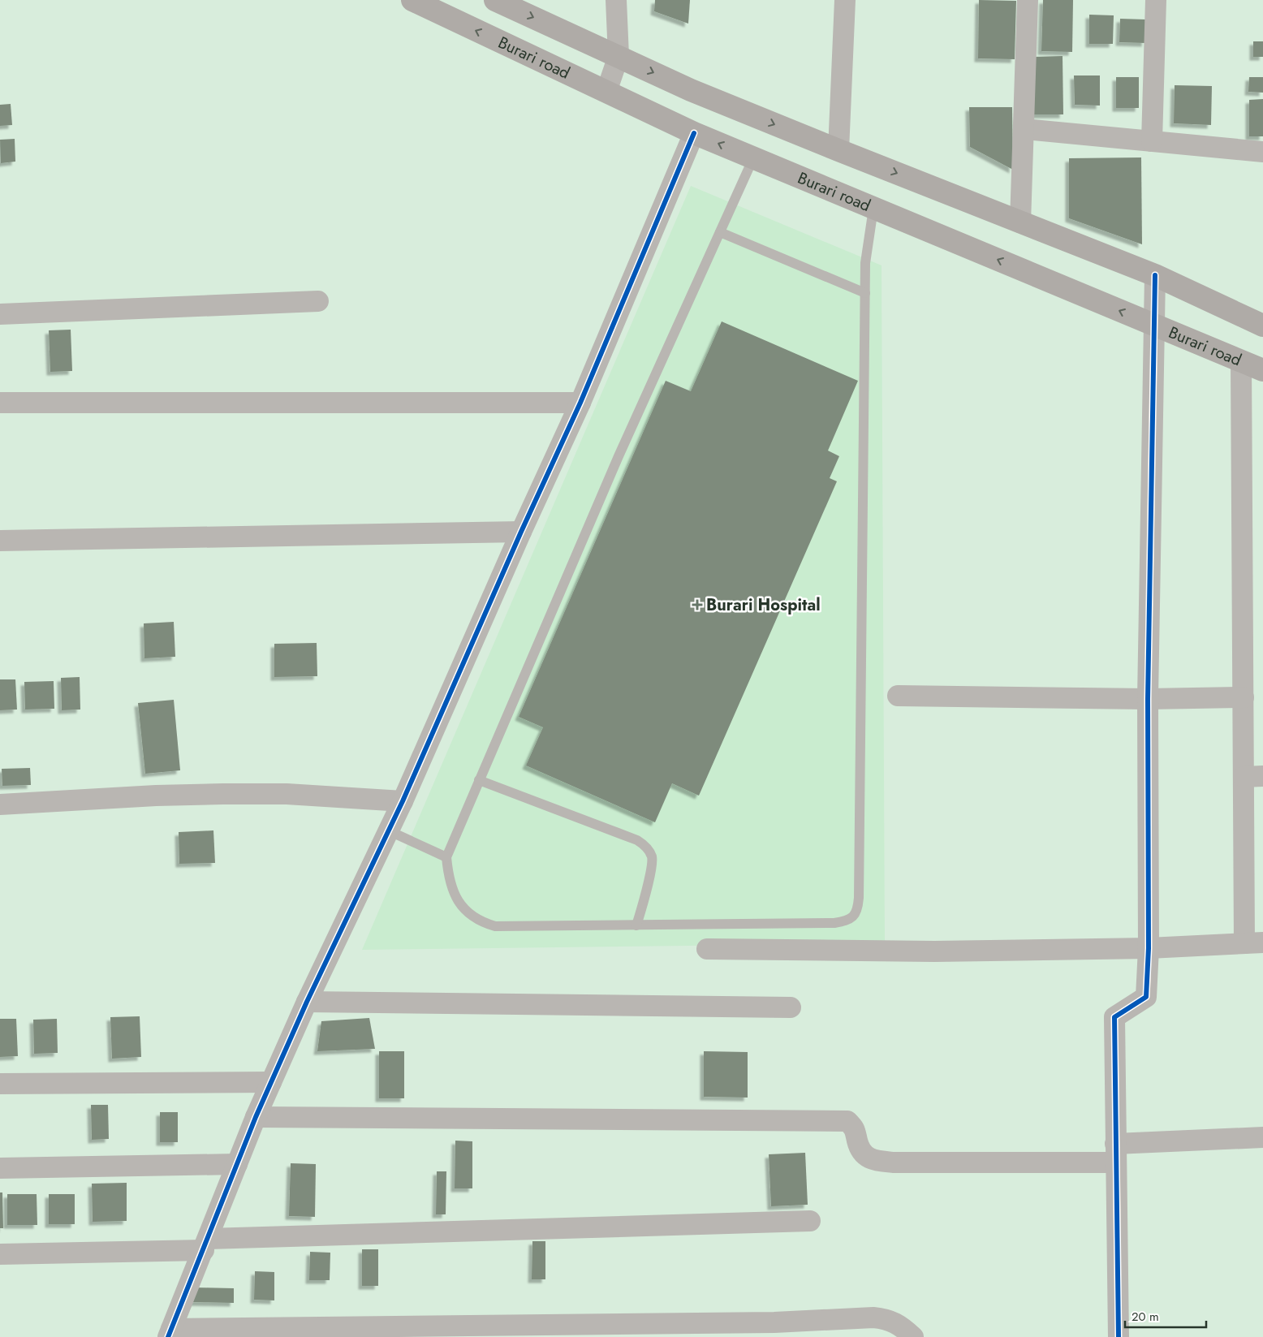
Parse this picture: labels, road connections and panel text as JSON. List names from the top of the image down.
{
  "streets": {
    "main road": ["Burari road"]
  },
  "places": {
    "health": ["Burari Hospital"]
  },
  "scale_bar": "20 m"
}
